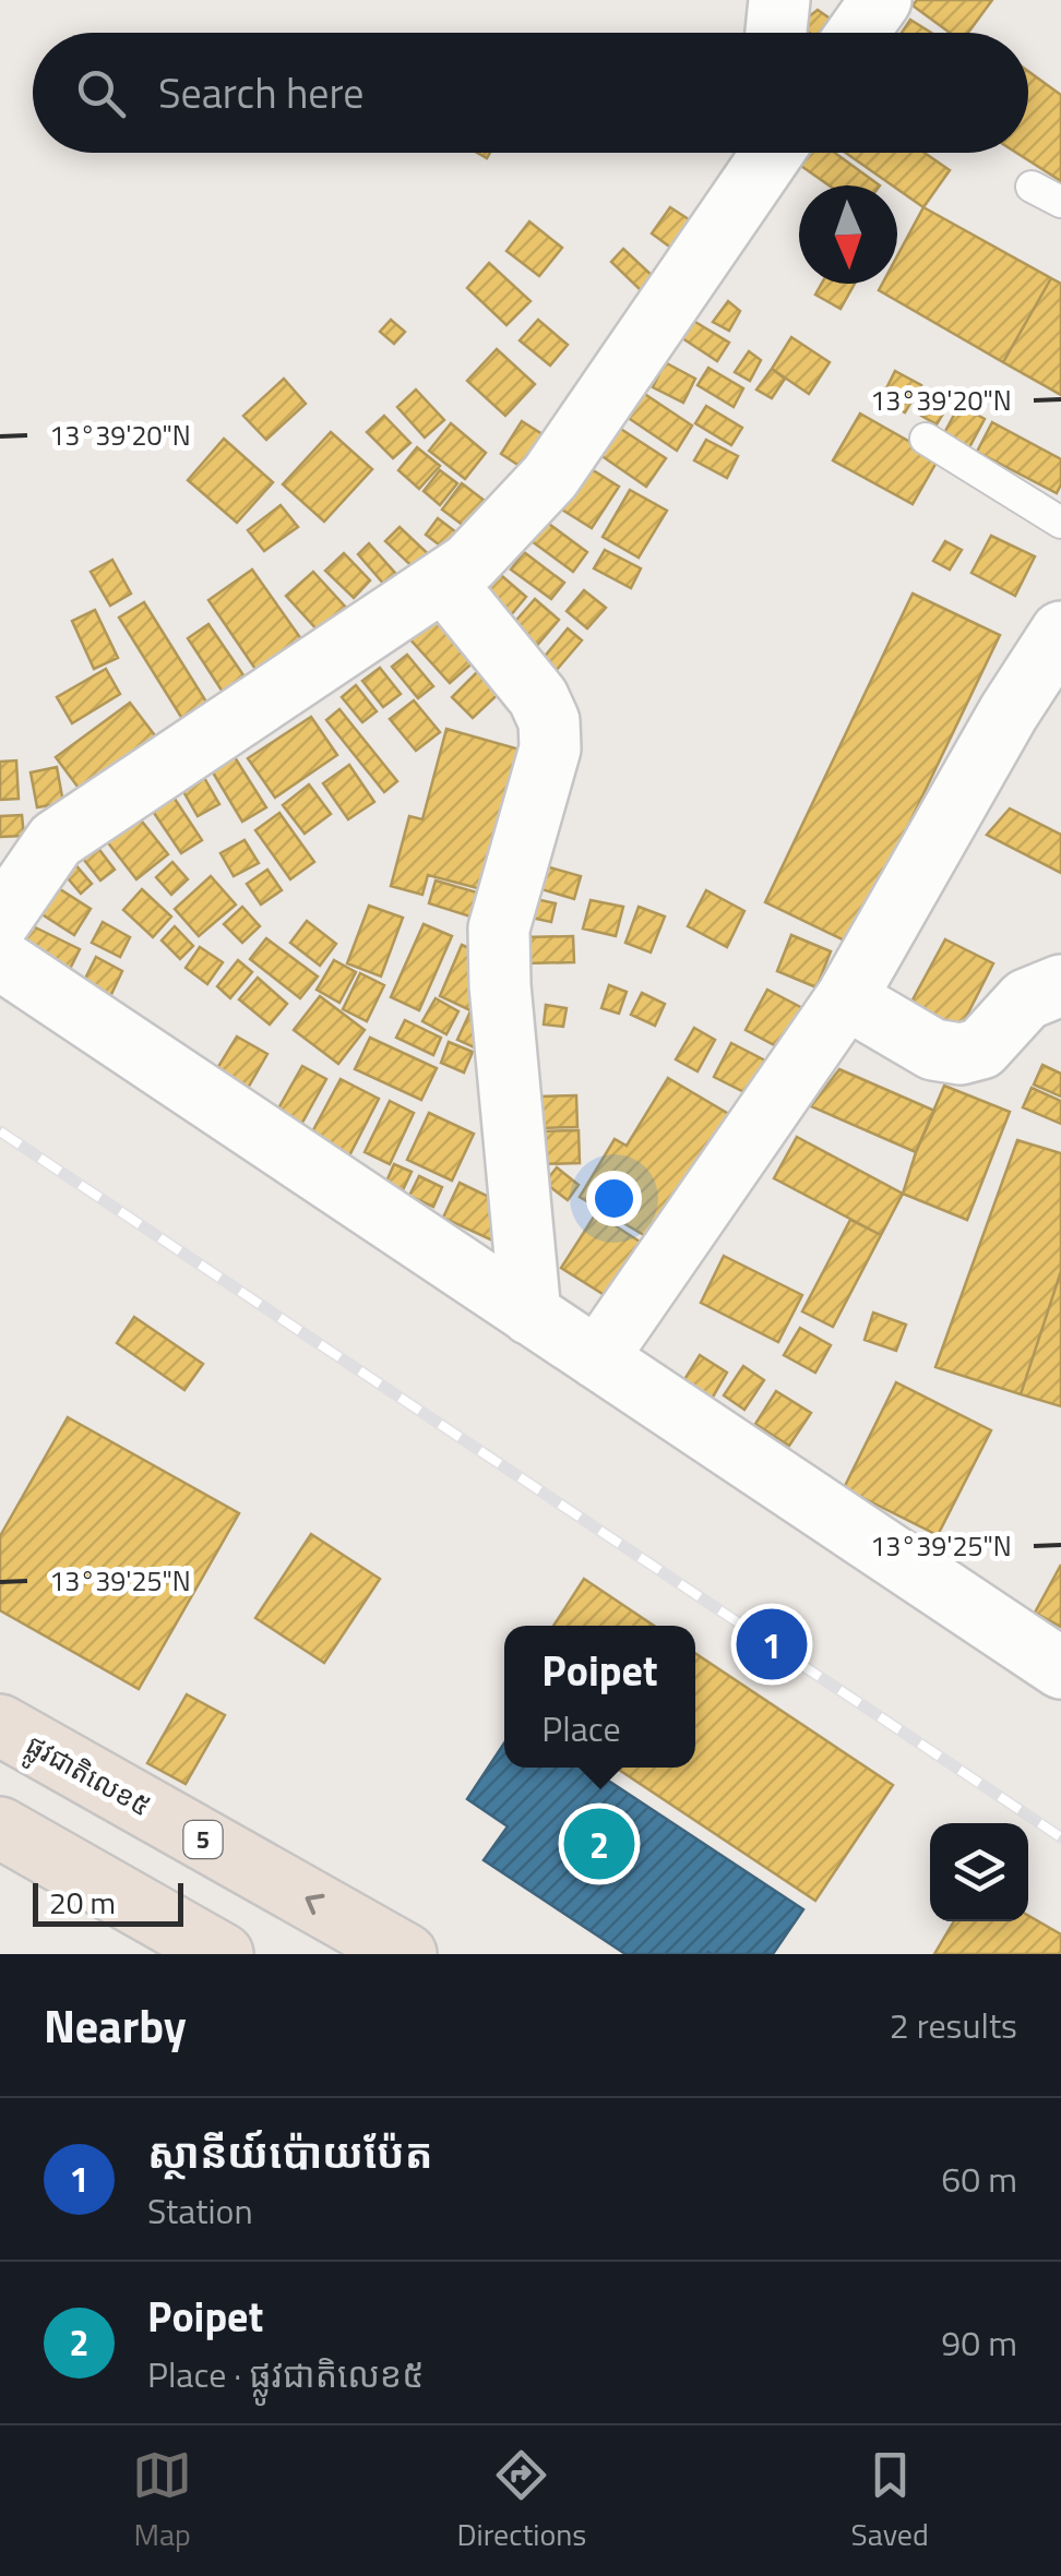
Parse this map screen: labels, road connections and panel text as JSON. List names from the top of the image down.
{
  "streets": {
    "highway": ["ផ្លូវជាតិលេខ៥", "5"]
  },
  "scale_bar": "20 m",
  "north": "bottom",
  "page": {
    "search": "Search here",
    "pins": ["1", "2"],
    "popup": ["Poipet", "Place"],
    "scale": "20 m",
    "heading": ["Nearby", "2 results"],
    "list": [
      {
        "mark": "1",
        "name": "ស្ថានីយ៍ប៉ោយប៉ែត",
        "note": "Station",
        "value": "60 m"
      },
      {
        "mark": "2",
        "name": "Poipet",
        "note": "Place · ផ្លូវជាតិលេខ៥",
        "value": "90 m"
      }
    ],
    "nav": ["Map", "Directions", "Saved"]
  },
  "coordinates": ["13°39'20\"N", "13°39'25\"N"]
}
